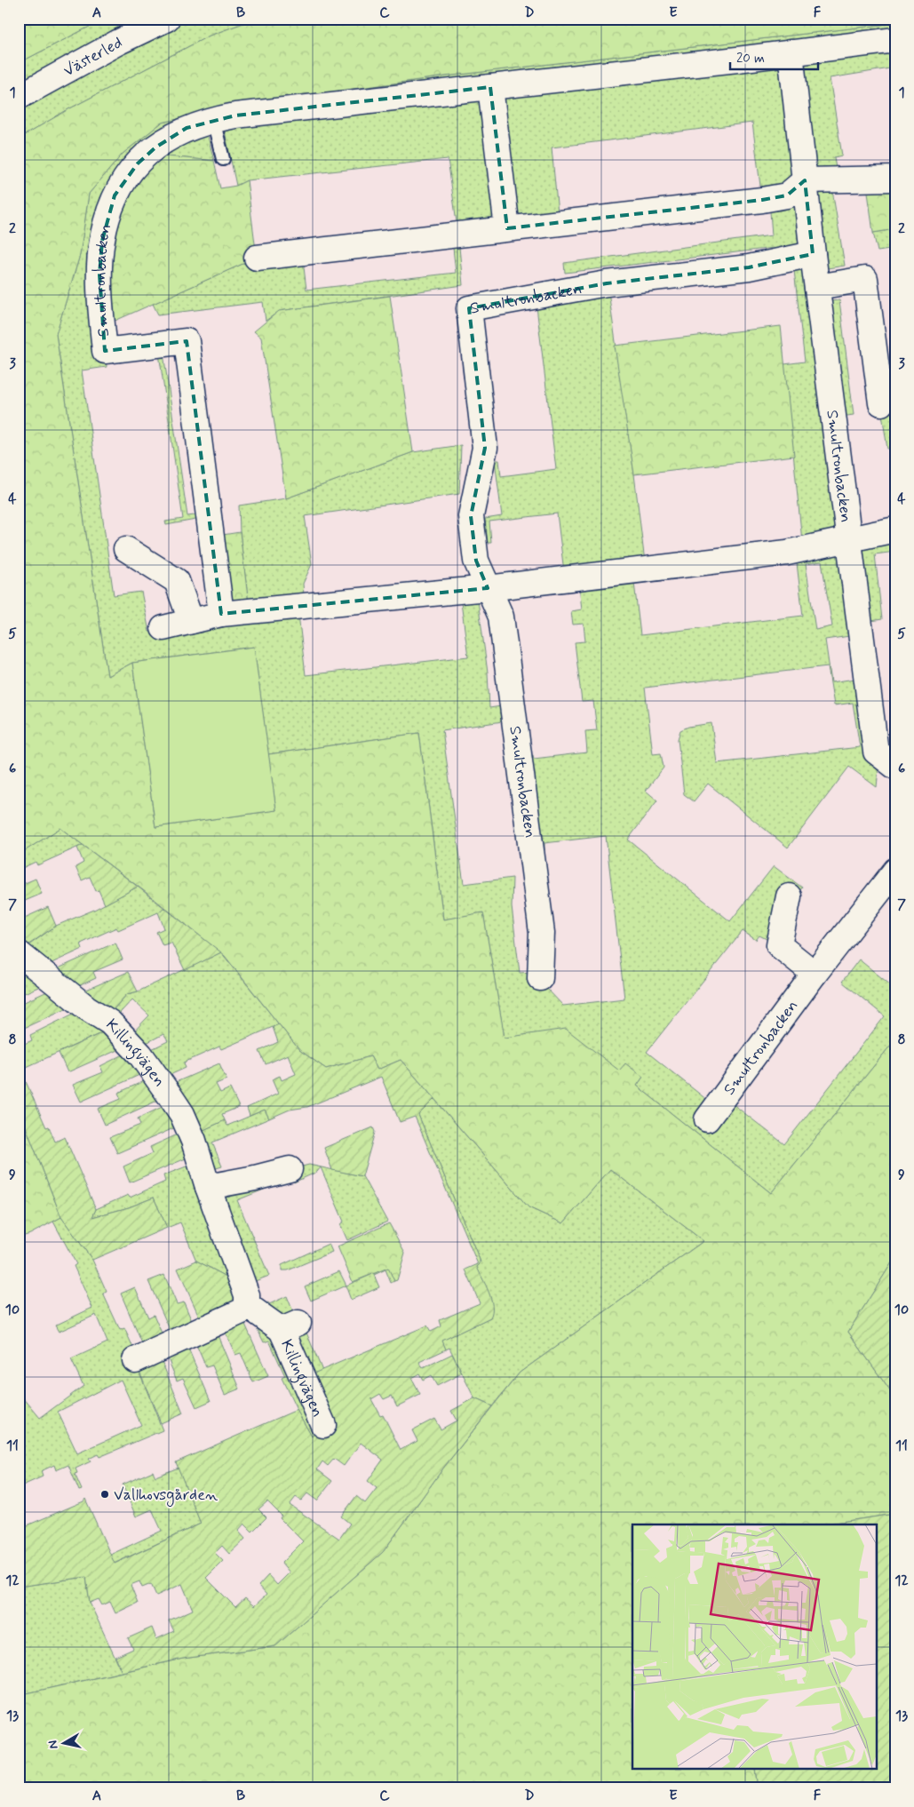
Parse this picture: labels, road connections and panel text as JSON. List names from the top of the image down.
{
  "streets": {
    "street": ["Västerled", "Smultronbacken", "Killingvägen"]
  },
  "places": ["Vallhovsgården"],
  "scale_bar": "20 m",
  "north": "left",
  "grid": {
    "columns": [
      "A",
      "B",
      "C",
      "D",
      "E",
      "F"
    ],
    "rows": [
      "1",
      "2",
      "3",
      "4",
      "5",
      "6",
      "7",
      "8",
      "9",
      "10",
      "11",
      "12",
      "13"
    ]
  }
}
